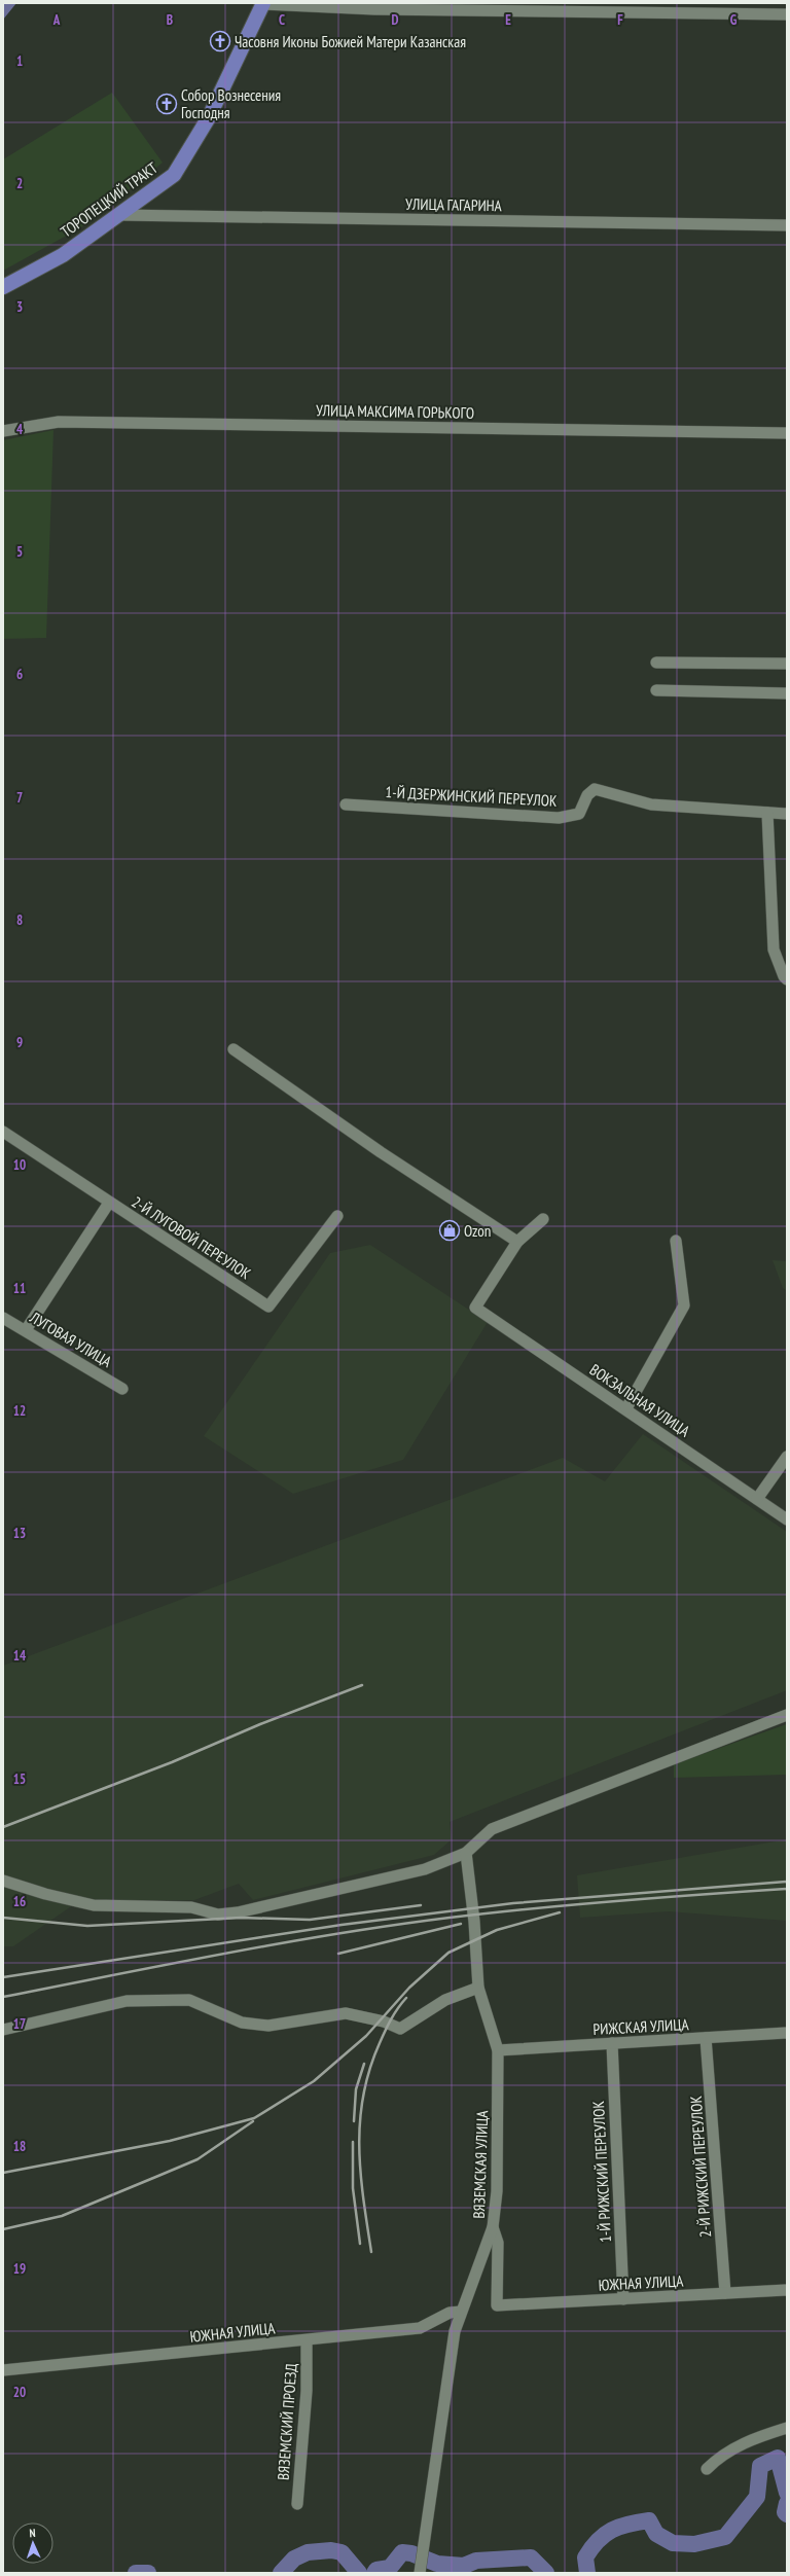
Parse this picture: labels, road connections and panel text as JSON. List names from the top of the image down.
{
  "streets": {
    "main road": ["ТОРОПЕЦКИЙ ТРАКТ"],
    "street": [
      "УЛИЦА ГАГАРИНА",
      "УЛИЦА МАКСИМА ГОРЬКОГО",
      "1-Й ДЗЕРЖИНСКИЙ ПЕРЕУЛОК",
      "2-Й ЛУГОВОЙ ПЕРЕУЛОК",
      "ЛУГОВАЯ УЛИЦА",
      "ВОКЗАЛЬНАЯ УЛИЦА",
      "РИЖСКАЯ УЛИЦА",
      "ВЯЗЕМСКАЯ УЛИЦА",
      "2-Й РИЖСКИЙ ПЕРЕУЛОК",
      "1-Й РИЖСКИЙ ПЕРЕУЛОК",
      "ЮЖНАЯ УЛИЦА",
      "ВЯЗЕМСКИЙ ПРОЕЗД"
    ]
  },
  "crossings": [
    ["ТОРОПЕЦКИЙ ТРАКТ", "УЛИЦА ГАГАРИНА"],
    ["РИЖСКАЯ УЛИЦА", "ВЯЗЕМСКАЯ УЛИЦА"],
    ["РИЖСКАЯ УЛИЦА", "2-Й РИЖСКИЙ ПЕРЕУЛОК"],
    ["РИЖСКАЯ УЛИЦА", "1-Й РИЖСКИЙ ПЕРЕУЛОК"],
    ["ВЯЗЕМСКАЯ УЛИЦА", "ЮЖНАЯ УЛИЦА"],
    ["2-Й РИЖСКИЙ ПЕРЕУЛОК", "ЮЖНАЯ УЛИЦА"],
    ["1-Й РИЖСКИЙ ПЕРЕУЛОК", "ЮЖНАЯ УЛИЦА"],
    ["ЮЖНАЯ УЛИЦА", "ВЯЗЕМСКИЙ ПРОЕЗД"]
  ],
  "places": {
    "church": ["Часовня Иконы Божией Матери Казанская", "Собор Вознесения Господня"],
    "shop": ["Ozon"]
  },
  "north": "top",
  "grid": {
    "columns": [
      "A",
      "B",
      "C",
      "D",
      "E",
      "F",
      "G"
    ],
    "rows": [
      "1",
      "2",
      "3",
      "4",
      "5",
      "6",
      "7",
      "8",
      "9",
      "10",
      "11",
      "12",
      "13",
      "14",
      "15",
      "16",
      "17",
      "18",
      "19",
      "20"
    ]
  }
}
